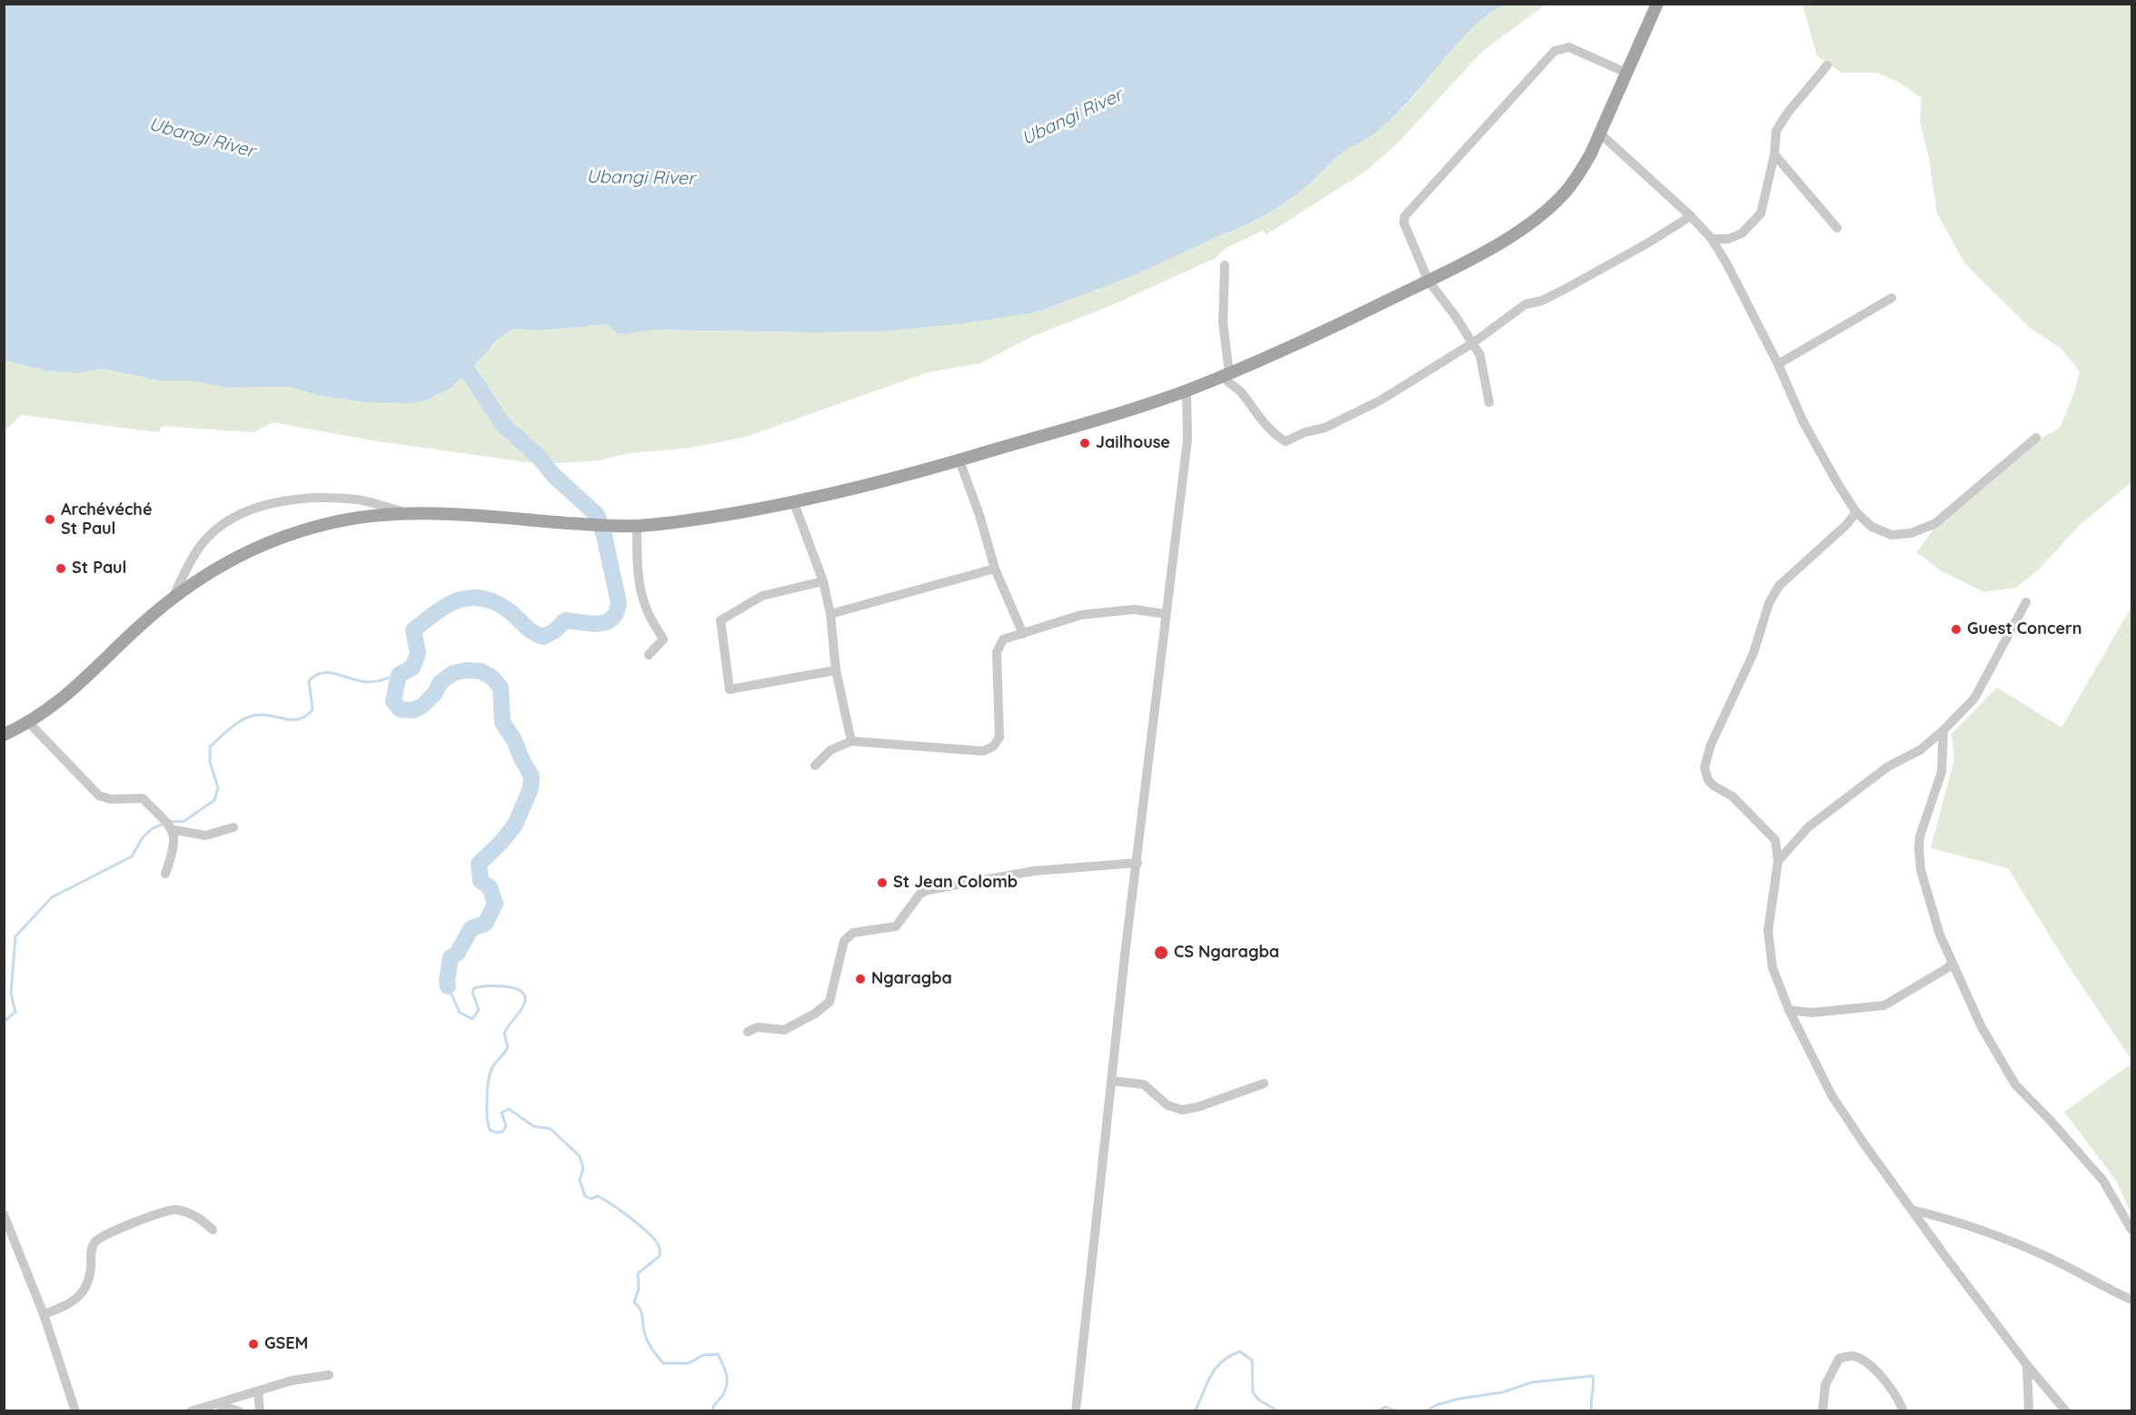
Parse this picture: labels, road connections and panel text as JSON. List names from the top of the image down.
{
  "water": ["Ubangi River"],
  "places": [
    "Jailhouse",
    "Archévéché St Paul",
    "St Paul",
    "Guest Concern",
    "St Jean Colomb",
    "CS Ngaragba",
    "Ngaragba",
    "GSEM"
  ]
}
